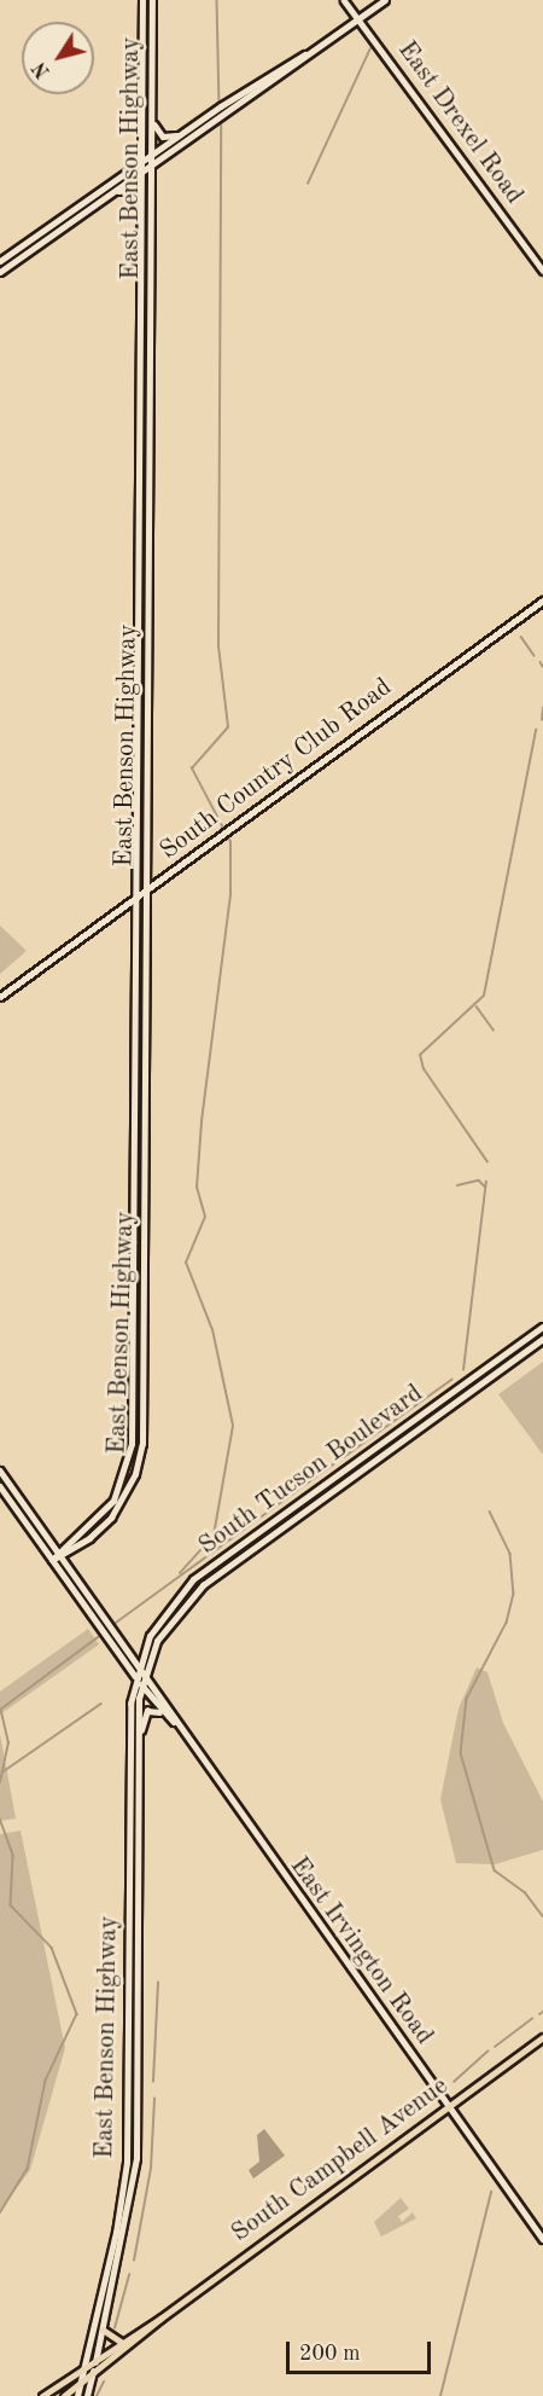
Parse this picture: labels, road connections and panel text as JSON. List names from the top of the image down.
{
  "streets": {
    "main road": [
      "East Drexel Road",
      "East Benson Highway",
      "South Country Club Road",
      "South Tucson Boulevard",
      "East Irvington Road",
      "South Campbell Avenue"
    ]
  },
  "crossings": [
    ["East Benson Highway", "South Country Club Road"],
    ["East Benson Highway", "South Tucson Boulevard"],
    ["East Benson Highway", "East Irvington Road"],
    ["East Benson Highway", "South Campbell Avenue"],
    ["South Tucson Boulevard", "East Irvington Road"],
    ["East Irvington Road", "South Campbell Avenue"]
  ],
  "scale_bar": "200 m",
  "north": "bottom left"
}
